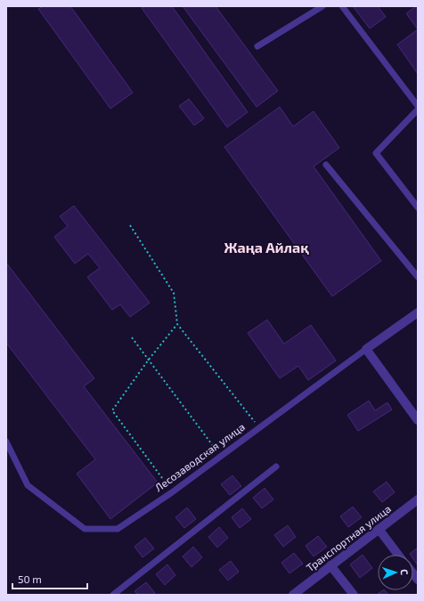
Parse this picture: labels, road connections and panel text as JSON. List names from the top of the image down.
{
  "streets": {
    "street": ["Лесозаводская улица", "Транспортная улица"]
  },
  "districts": ["Жаңа Айлақ"],
  "scale_bar": "50 m",
  "north": "right"
}
